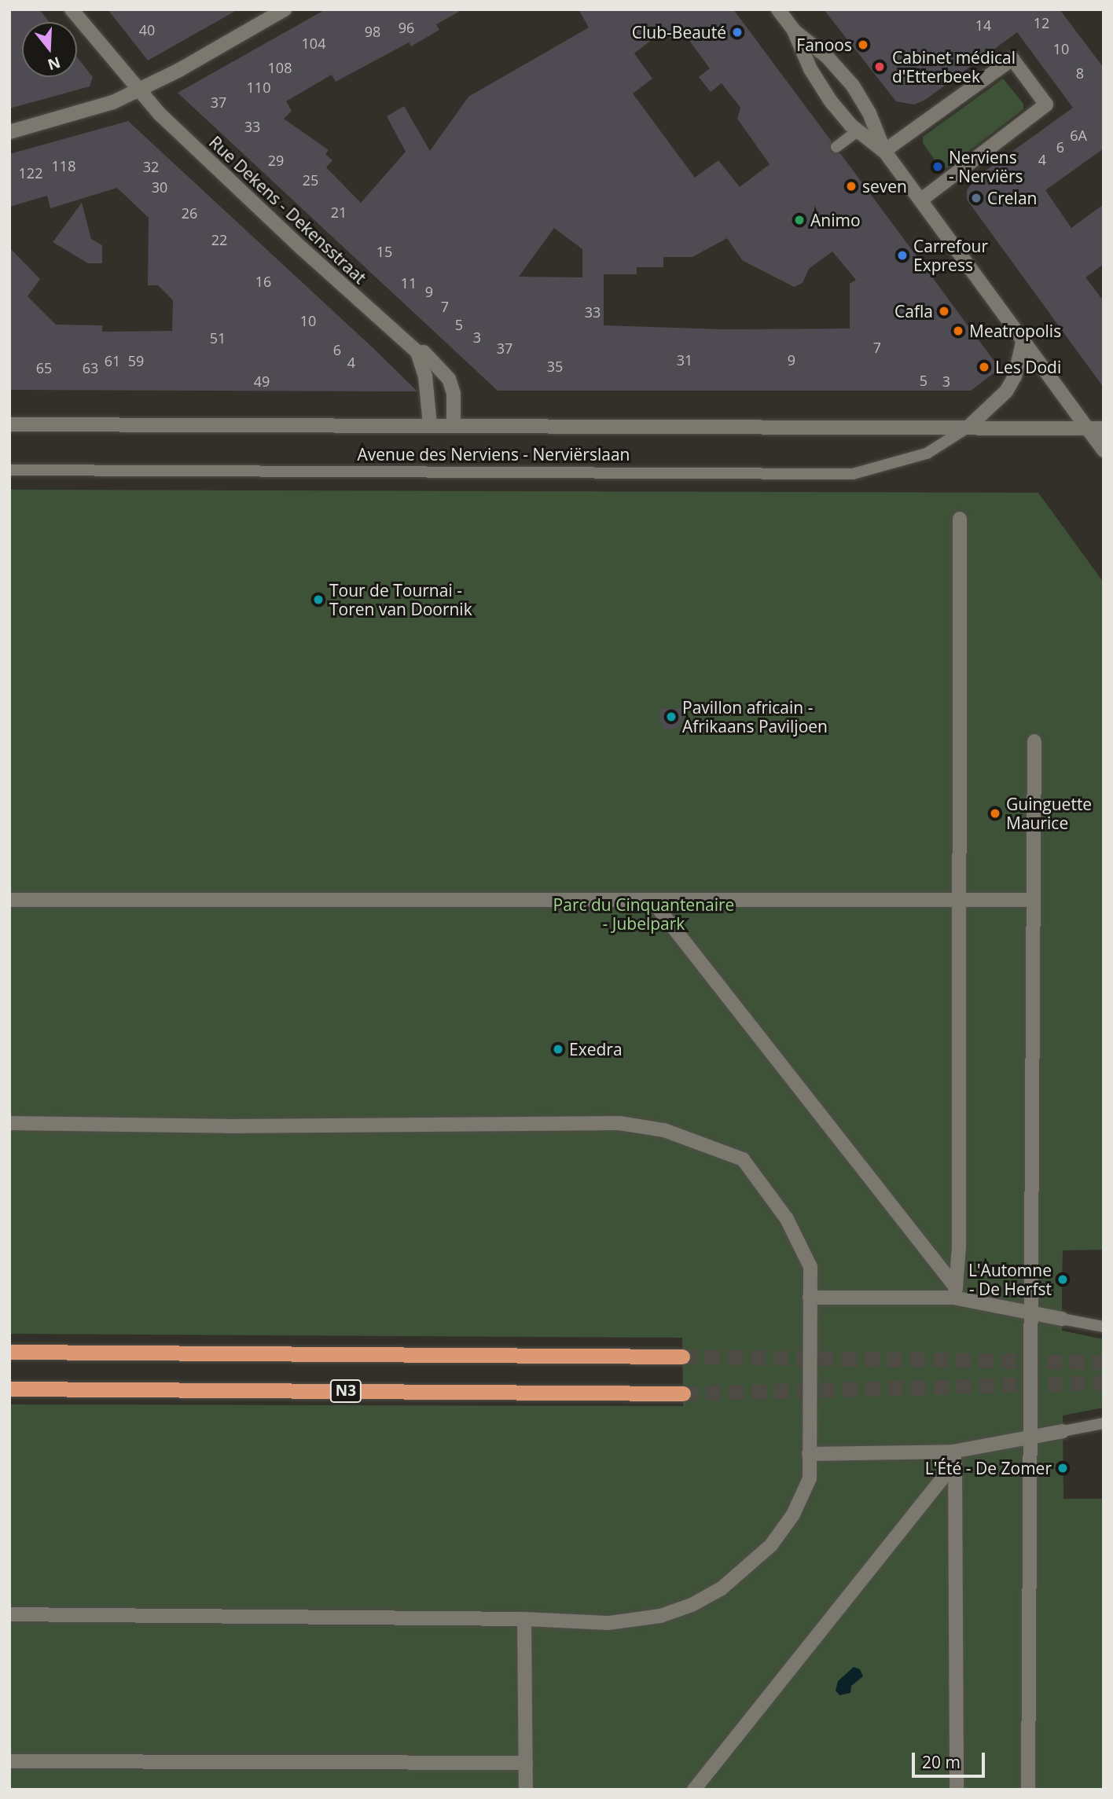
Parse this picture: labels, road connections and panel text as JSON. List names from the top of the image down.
{
  "streets": {
    "highway": ["N3"],
    "street": ["Rue Dekens - Dekensstraat", "Avenue des Nerviens - Nerviërslaan"]
  },
  "crossings": [
    ["Rue Dekens - Dekensstraat", "Avenue des Nerviens - Nerviërslaan"]
  ],
  "parks": ["Parc du Cinquantenaire - Jubelpark"],
  "places": [
    "Club-Beauté",
    "Fanoos",
    "Cabinet médical d'Etterbeek",
    "Nerviens - Nerviërs",
    "seven",
    "Crelan",
    "Animo",
    "Carrefour Express",
    "Cafla",
    "Meatropolis",
    "Les Dodi",
    "Tour de Tournai - Toren van Doornik",
    "Pavillon africain - Afrikaans Paviljoen",
    "Guinguette Maurice",
    "Exedra",
    "L'Automne - De Herfst",
    "L'Été - De Zomer"
  ],
  "house_numbers": [
    "12",
    "14",
    "96",
    "40",
    "98",
    "104",
    "10",
    "108",
    "8",
    "110",
    "37",
    "33",
    "6A",
    "6",
    "4",
    "29",
    "118",
    "32",
    "122",
    "25",
    "30",
    "21",
    "26",
    "22",
    "15",
    "16",
    "11",
    "9",
    "7",
    "33",
    "10",
    "5",
    "3",
    "51",
    "7",
    "37",
    "6",
    "31",
    "9",
    "61",
    "59",
    "4",
    "35",
    "65",
    "63",
    "5",
    "49",
    "3"
  ],
  "scale_bar": "20 m",
  "north": "bottom"
}
